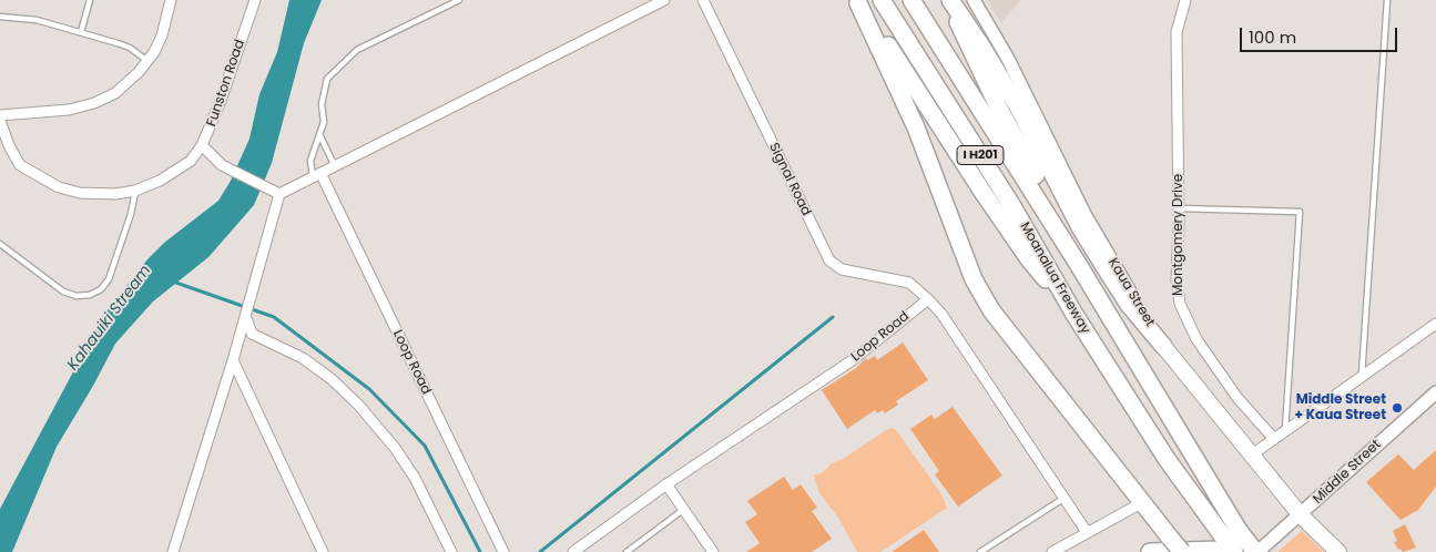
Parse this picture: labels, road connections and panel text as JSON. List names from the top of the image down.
{
  "streets": {
    "highway": ["I H201", "Moanalua Freeway"],
    "main road": ["Kaua Street"],
    "street": [
      "Funston Road",
      "Signal Road",
      "Montgomery Drive",
      "Loop Road",
      "Middle Street"
    ]
  },
  "crossings": [
    ["Signal Road", "Loop Road"],
    ["Moanalua Freeway", "Middle Street"],
    ["Kaua Street", "Middle Street"]
  ],
  "water": ["Kahauiki Stream"],
  "places": ["Middle Street + Kaua Street"],
  "scale_bar": "100 m"
}
